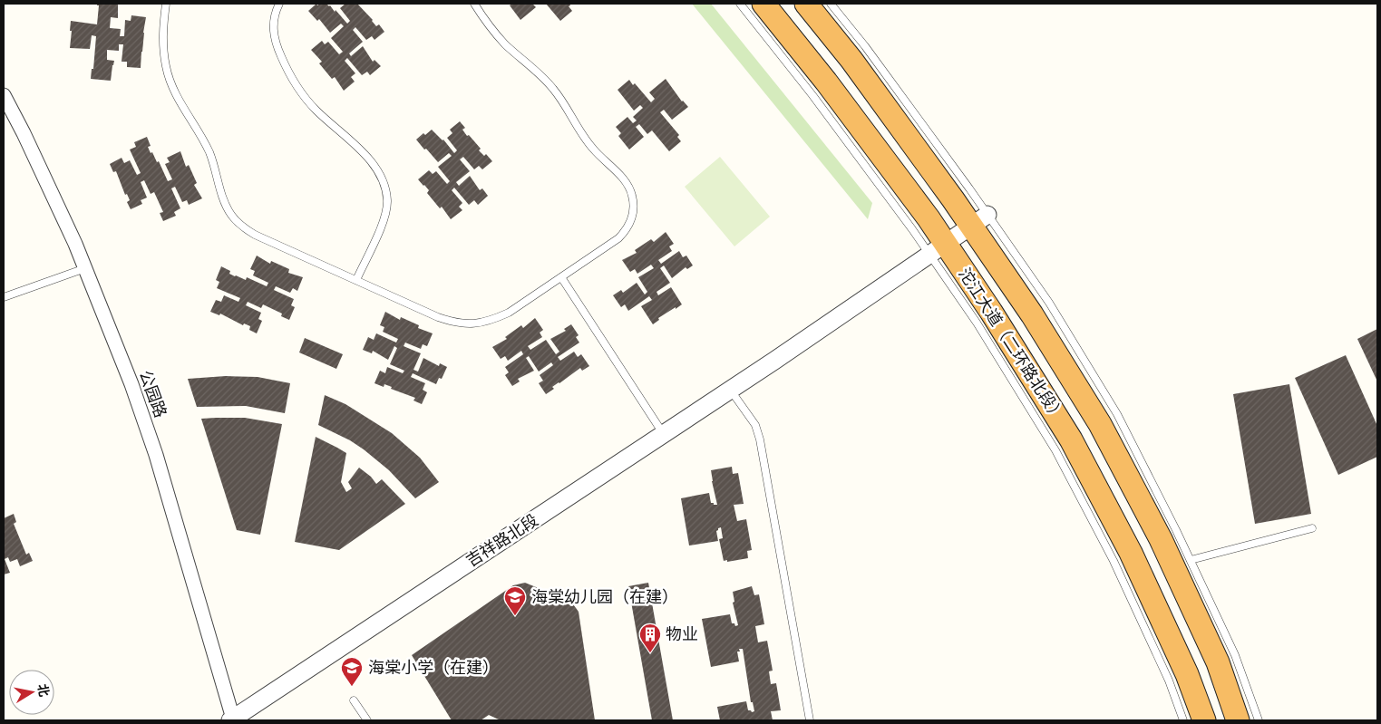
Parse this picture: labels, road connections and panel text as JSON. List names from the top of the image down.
{
  "streets": {
    "highway": ["沱江大道（二环路北段）"],
    "street": ["公园路", "吉祥路北段"]
  },
  "crossings": [
    ["沱江大道（二环路北段）", "吉祥路北段"],
    ["公园路", "吉祥路北段"]
  ],
  "places": {
    "school or university": ["海棠幼儿园（在建）", "海棠小学（在建）"],
    "building": ["物业"]
  },
  "north": "right"
}
